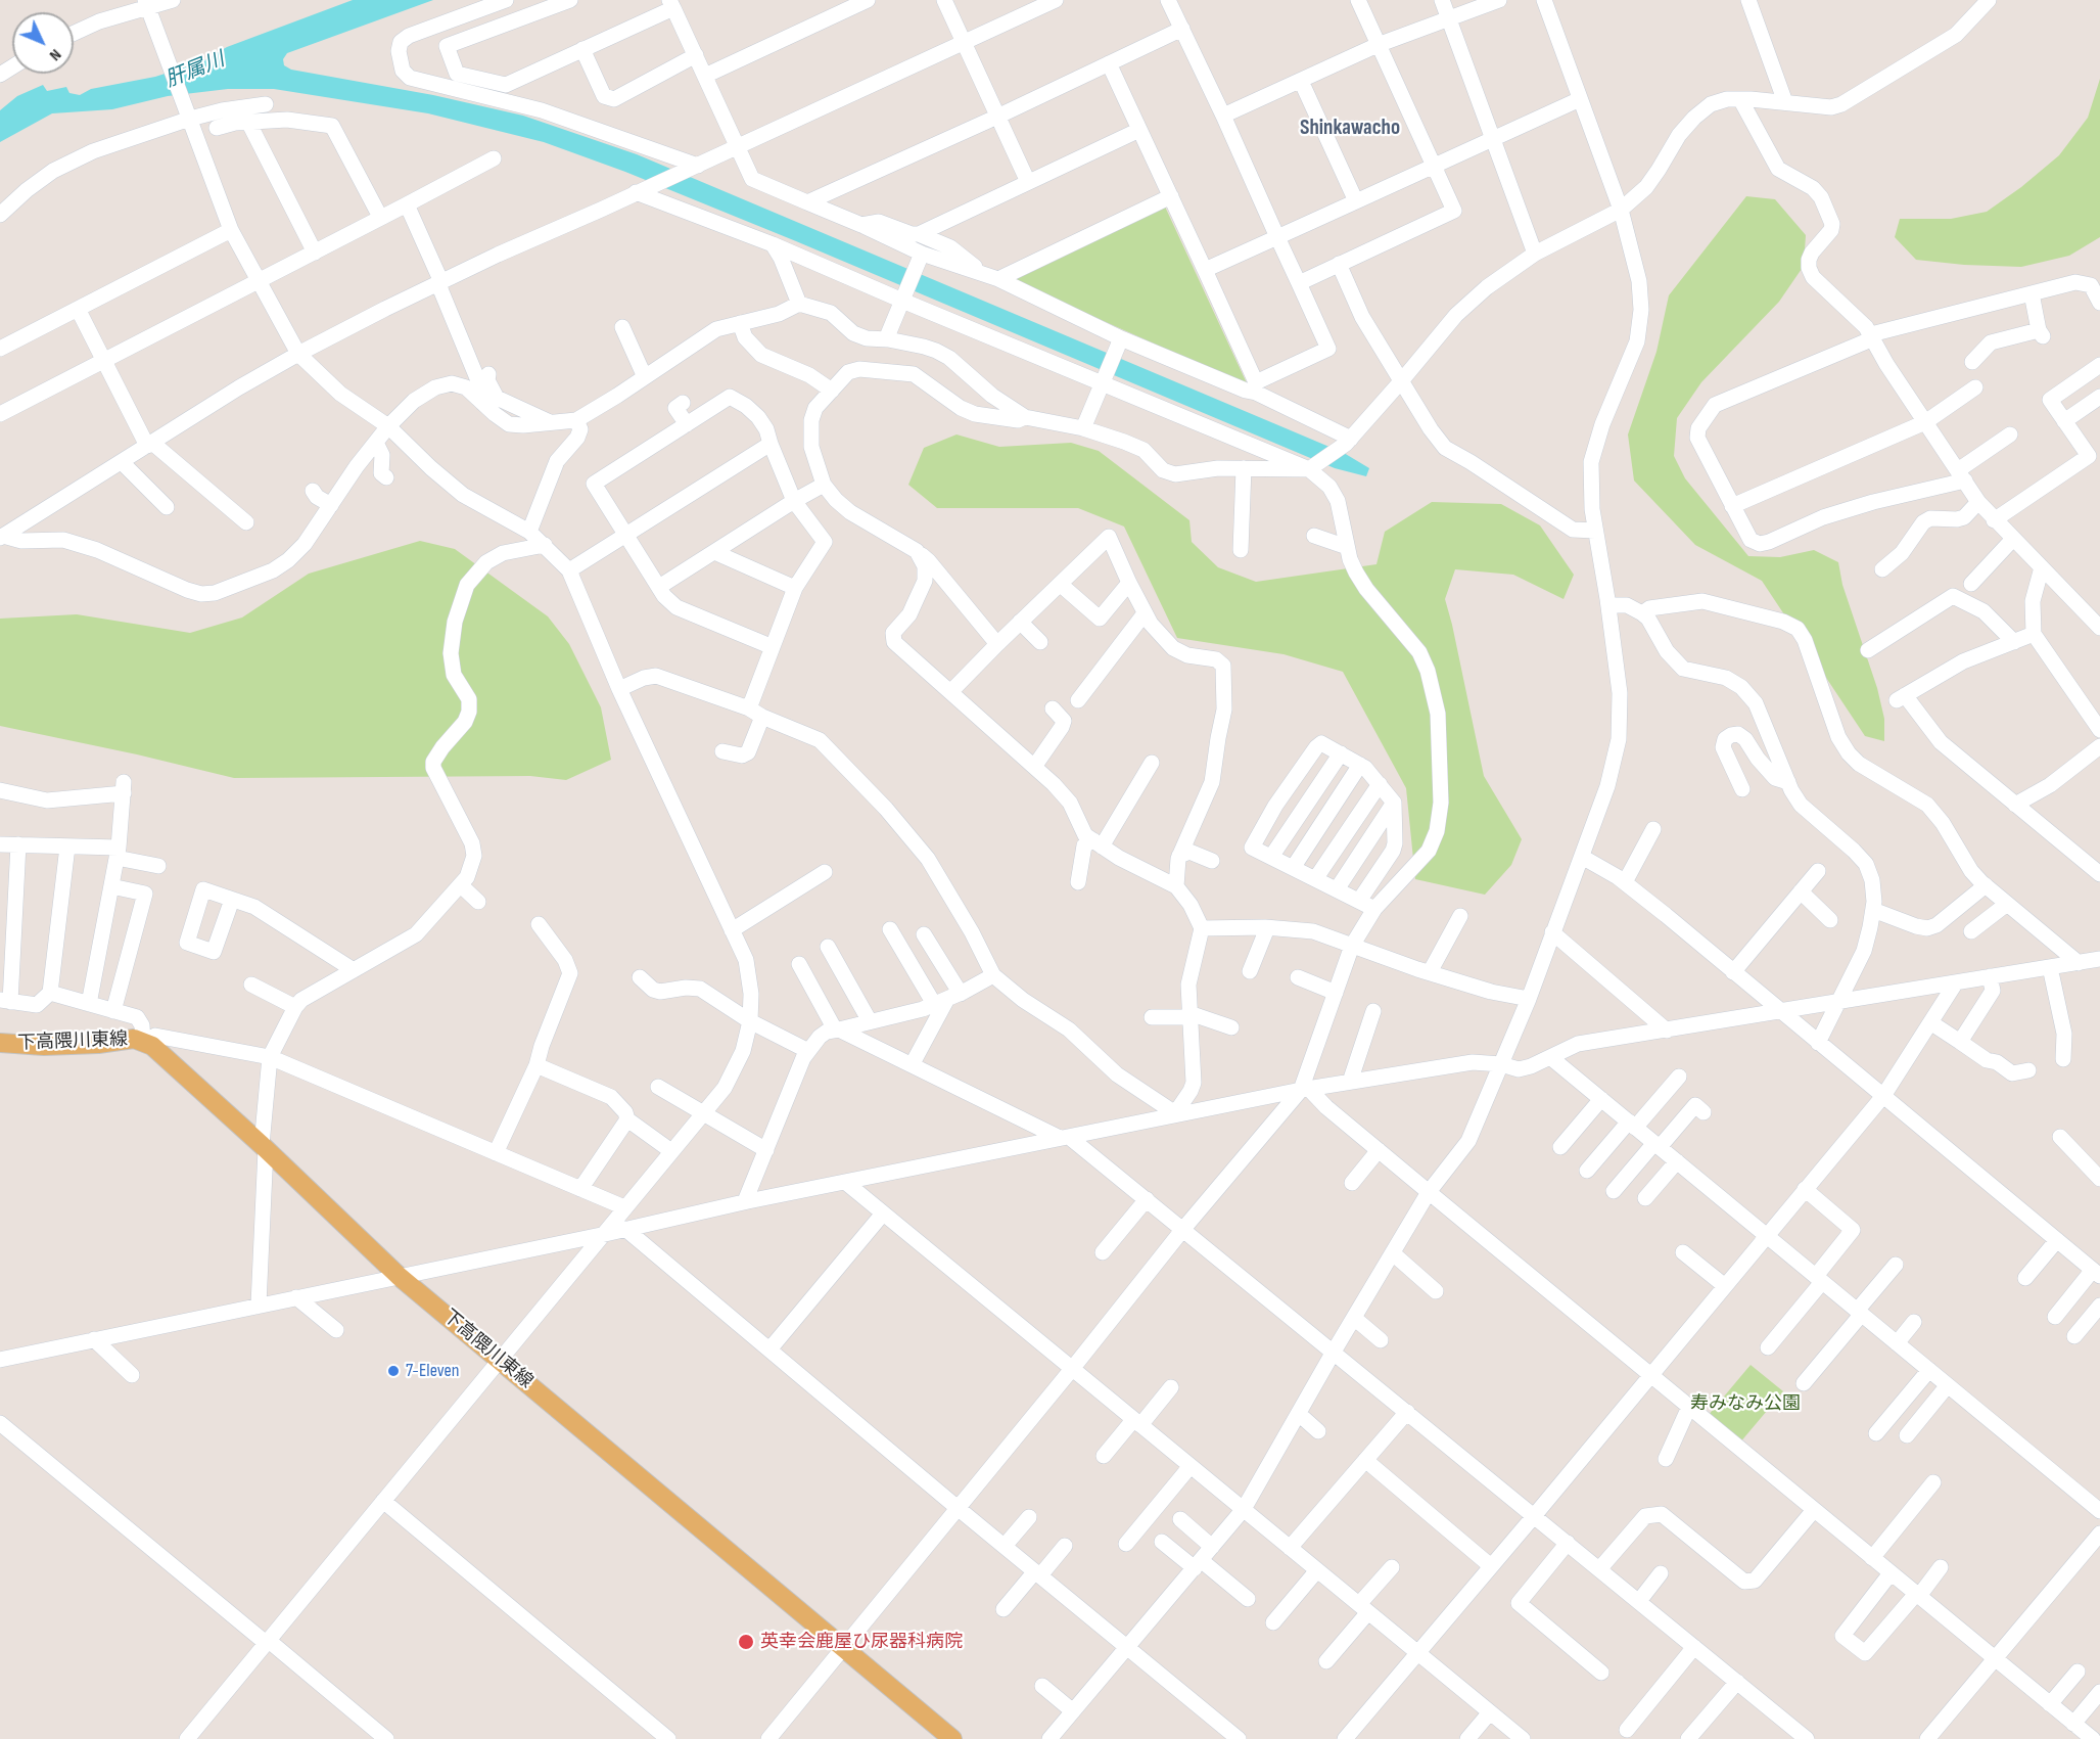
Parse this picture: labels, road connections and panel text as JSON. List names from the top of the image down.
{
  "streets": {
    "main road": ["下高隈川東線"]
  },
  "districts": ["Shinkawacho"],
  "water": ["肝属川"],
  "parks": ["寿みなみ公園"],
  "places": ["7-Eleven", "英幸会鹿屋ひ尿器科病院"],
  "north": "bottom right"
}
